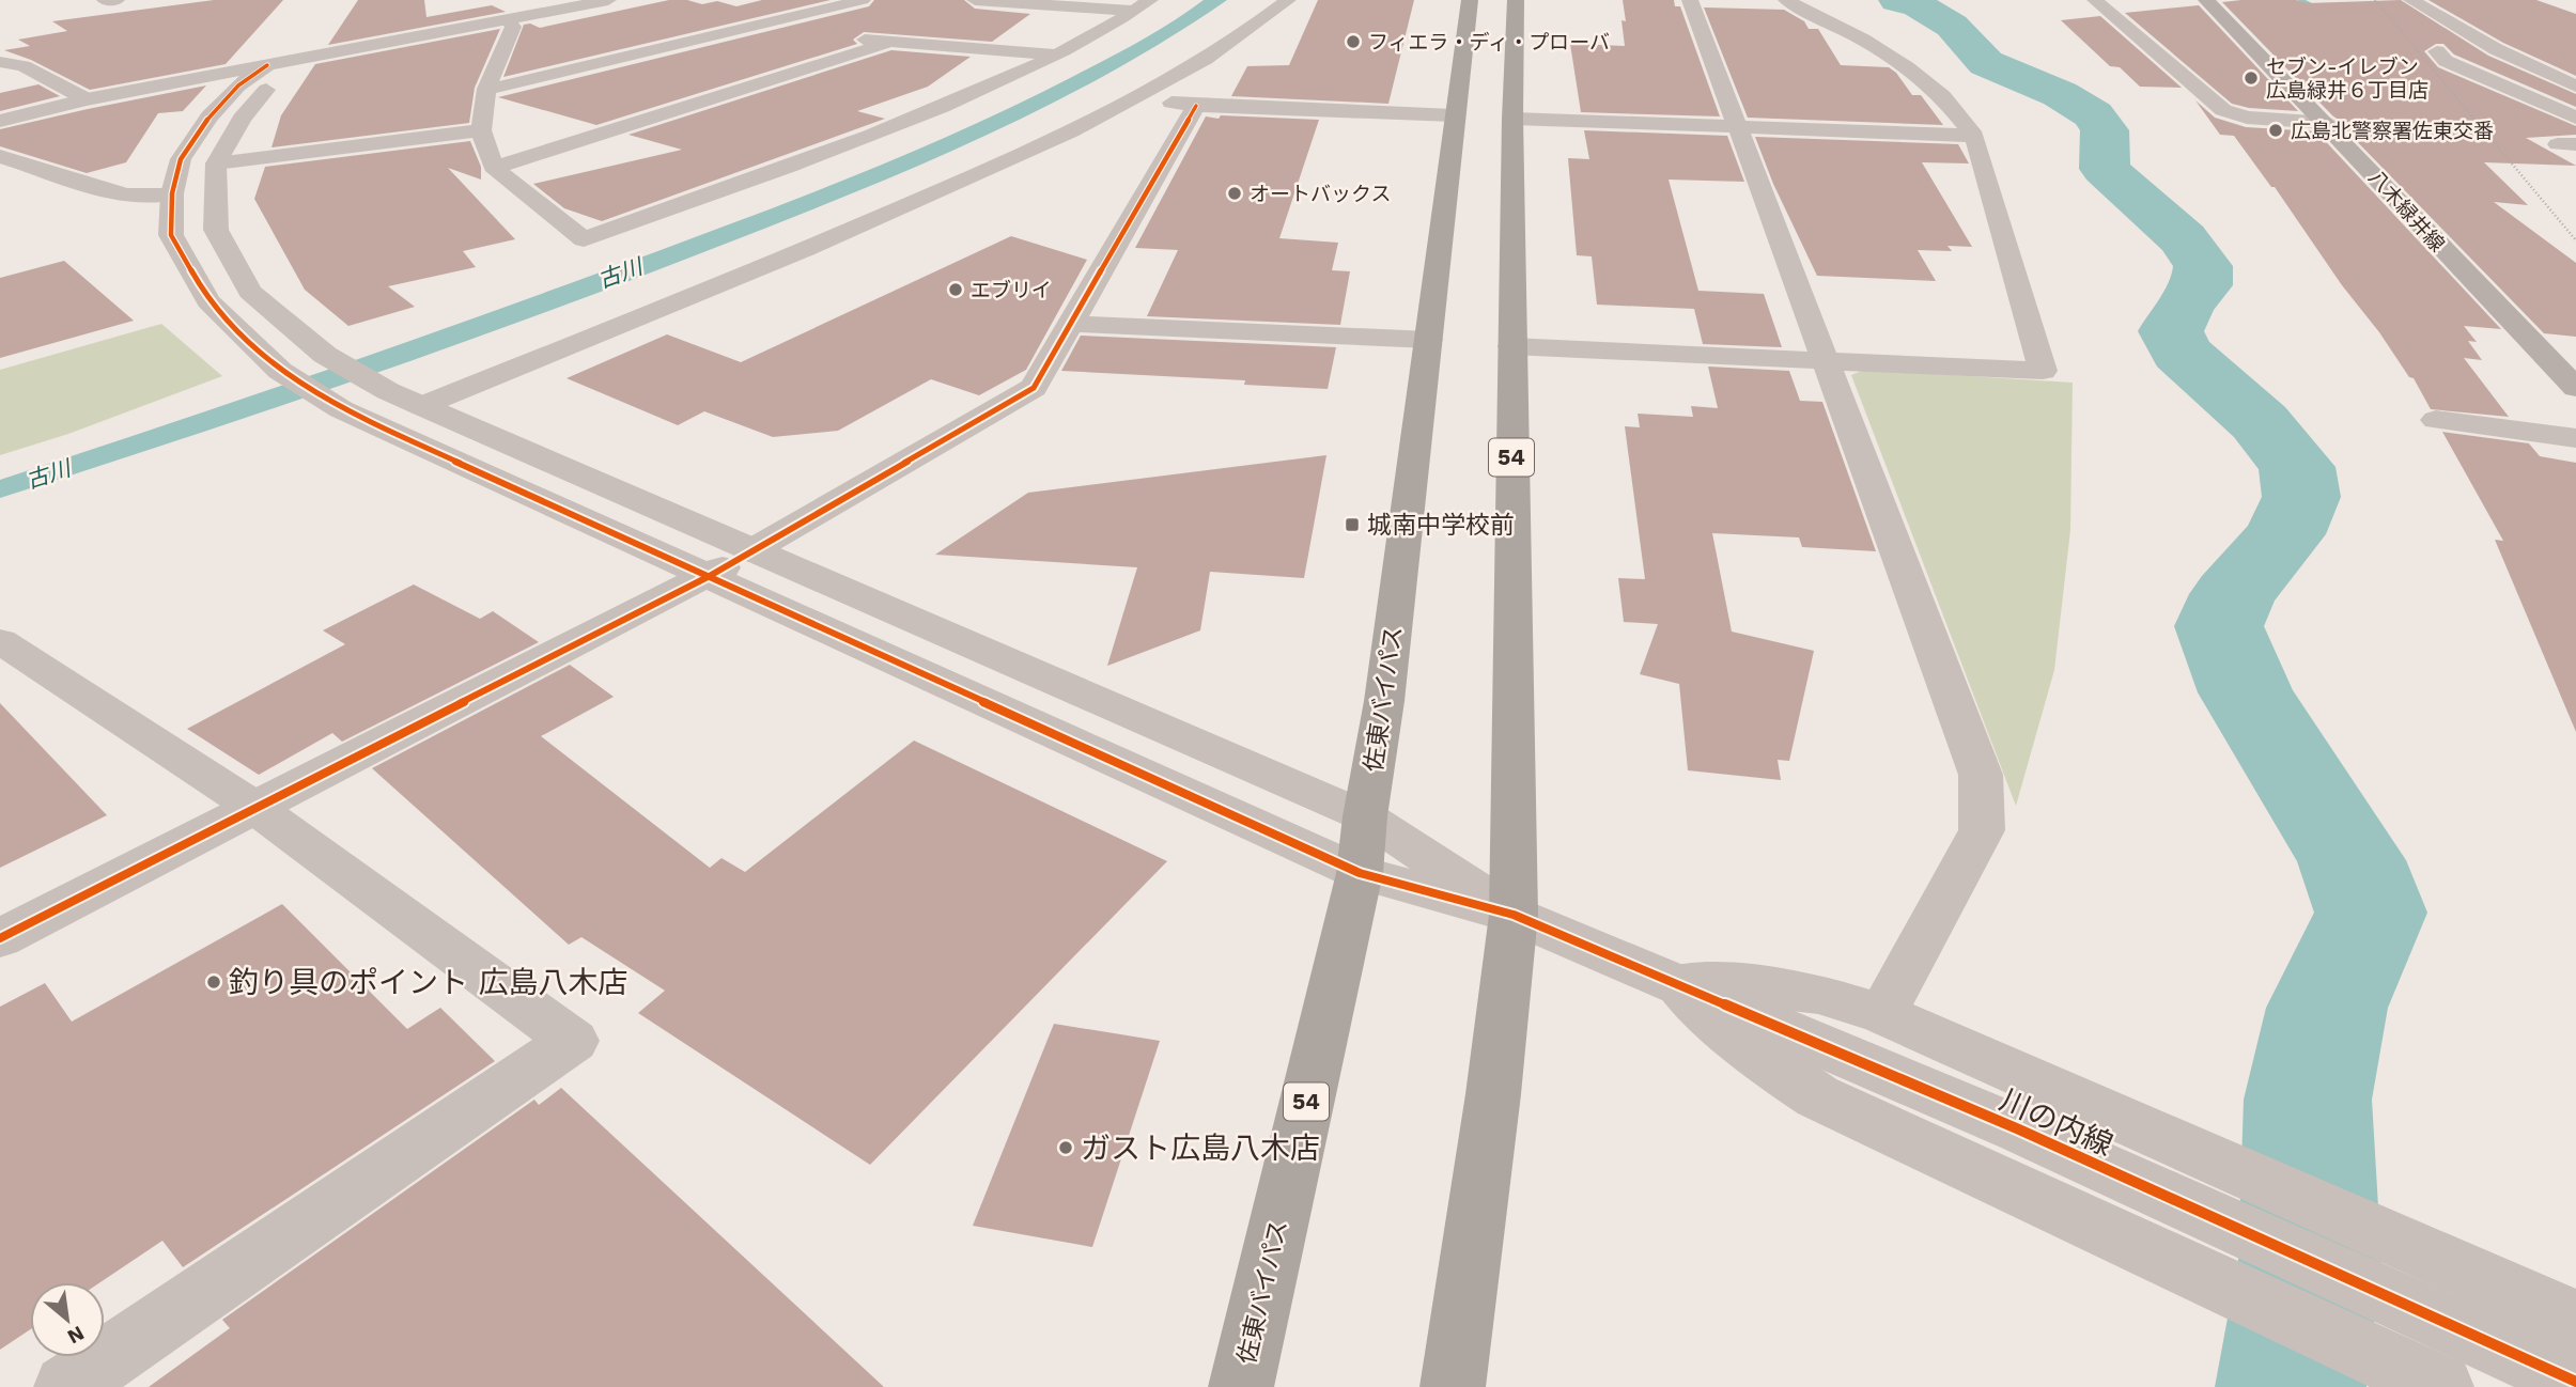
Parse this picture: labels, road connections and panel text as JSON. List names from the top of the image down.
{
  "streets": {
    "highway": ["54", "佐東バイパス"],
    "main road": ["八木緑井線"],
    "street": ["川の内線"]
  },
  "crossings": [
    ["54", "川の内線"]
  ],
  "water": ["古川"],
  "places": {
    "other": [
      "フィエラ・ディ・プローバ",
      "セブン‐イレブン 広島緑井６丁目店",
      "広島北警察署佐東交番",
      "オートバックス",
      "エブリイ",
      "釣り具のポイント 広島八木店",
      "ガスト広島八木店"
    ],
    "transit": ["城南中学校前"]
  },
  "north": "bottom right"
}
